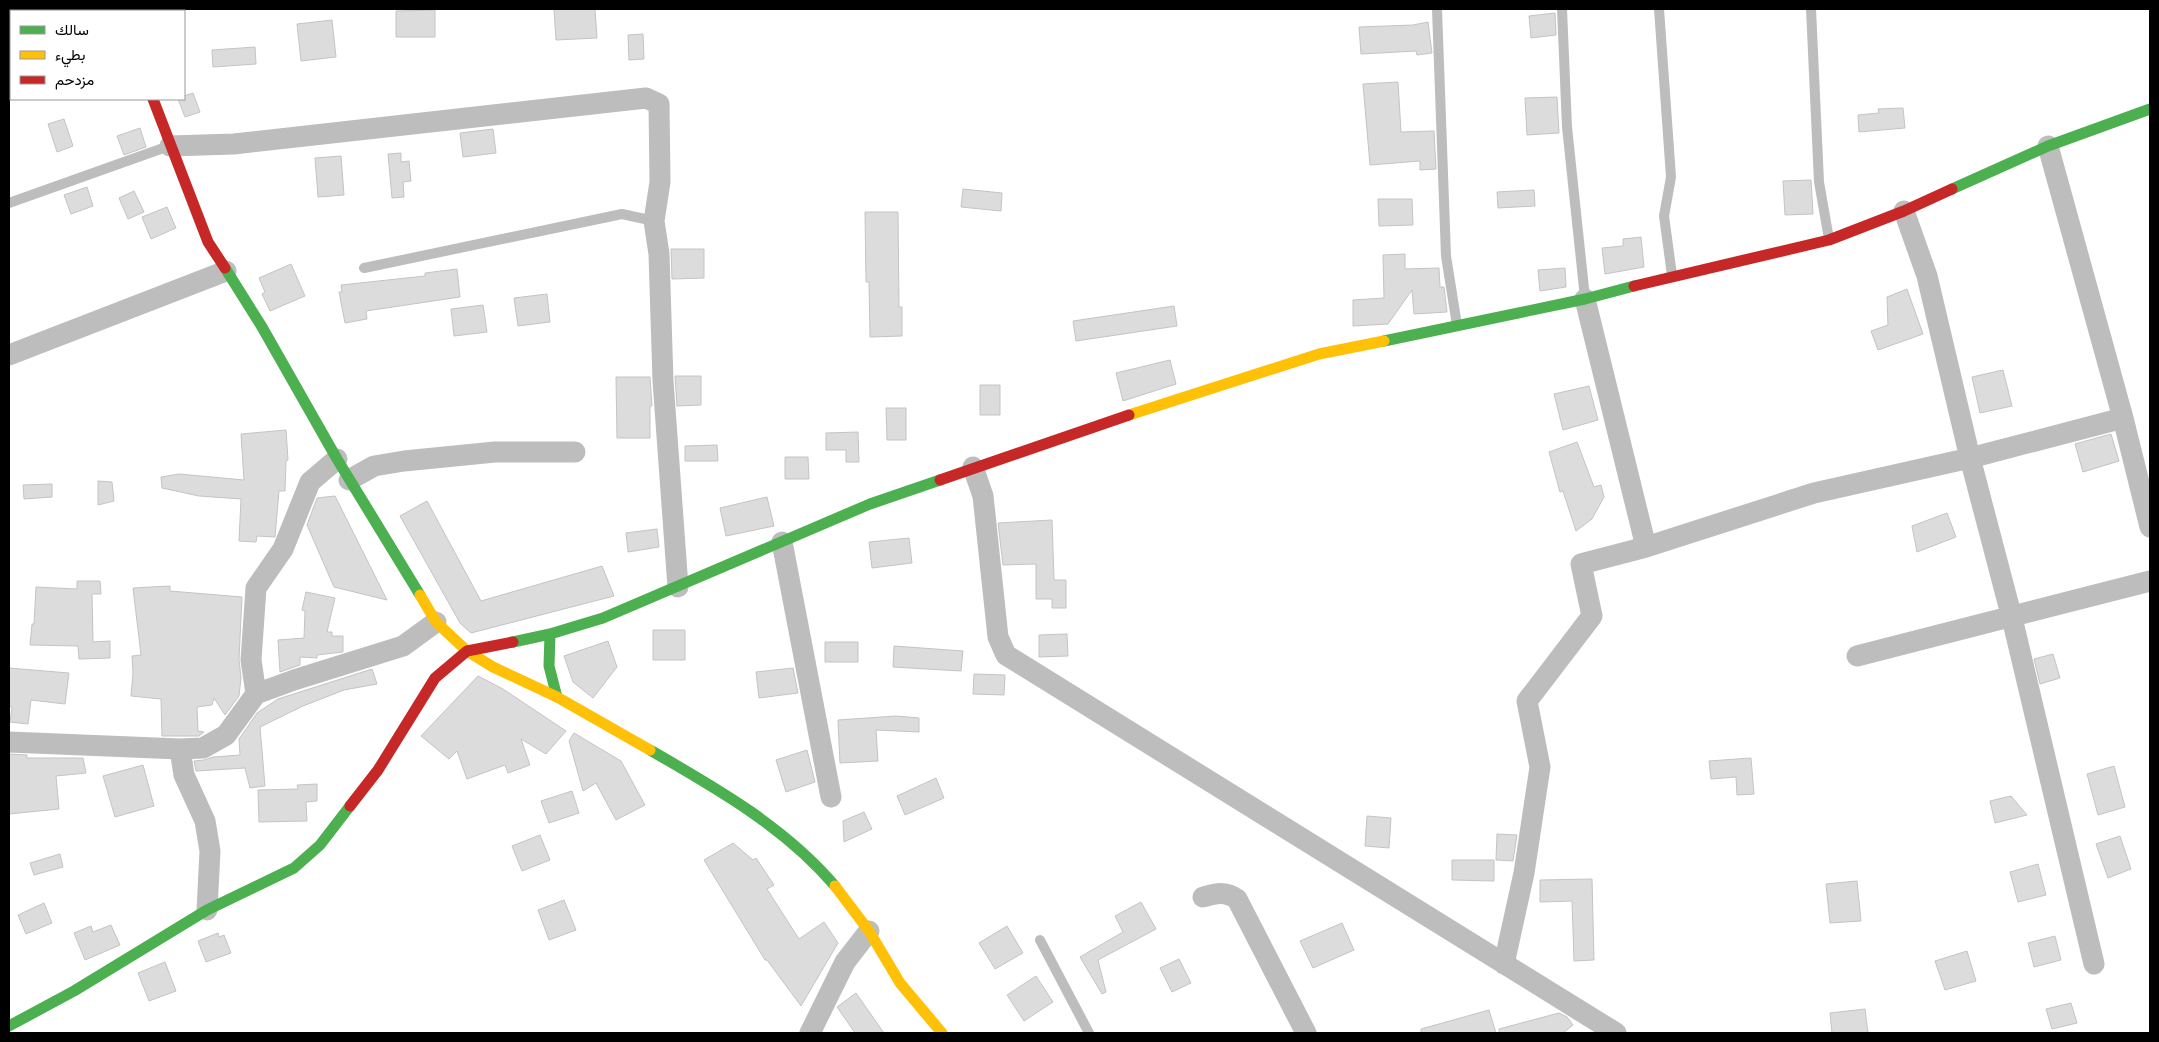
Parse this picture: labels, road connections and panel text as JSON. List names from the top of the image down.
{
  "legend": ["سالك", "بطيء", "مزدحم"]
}
